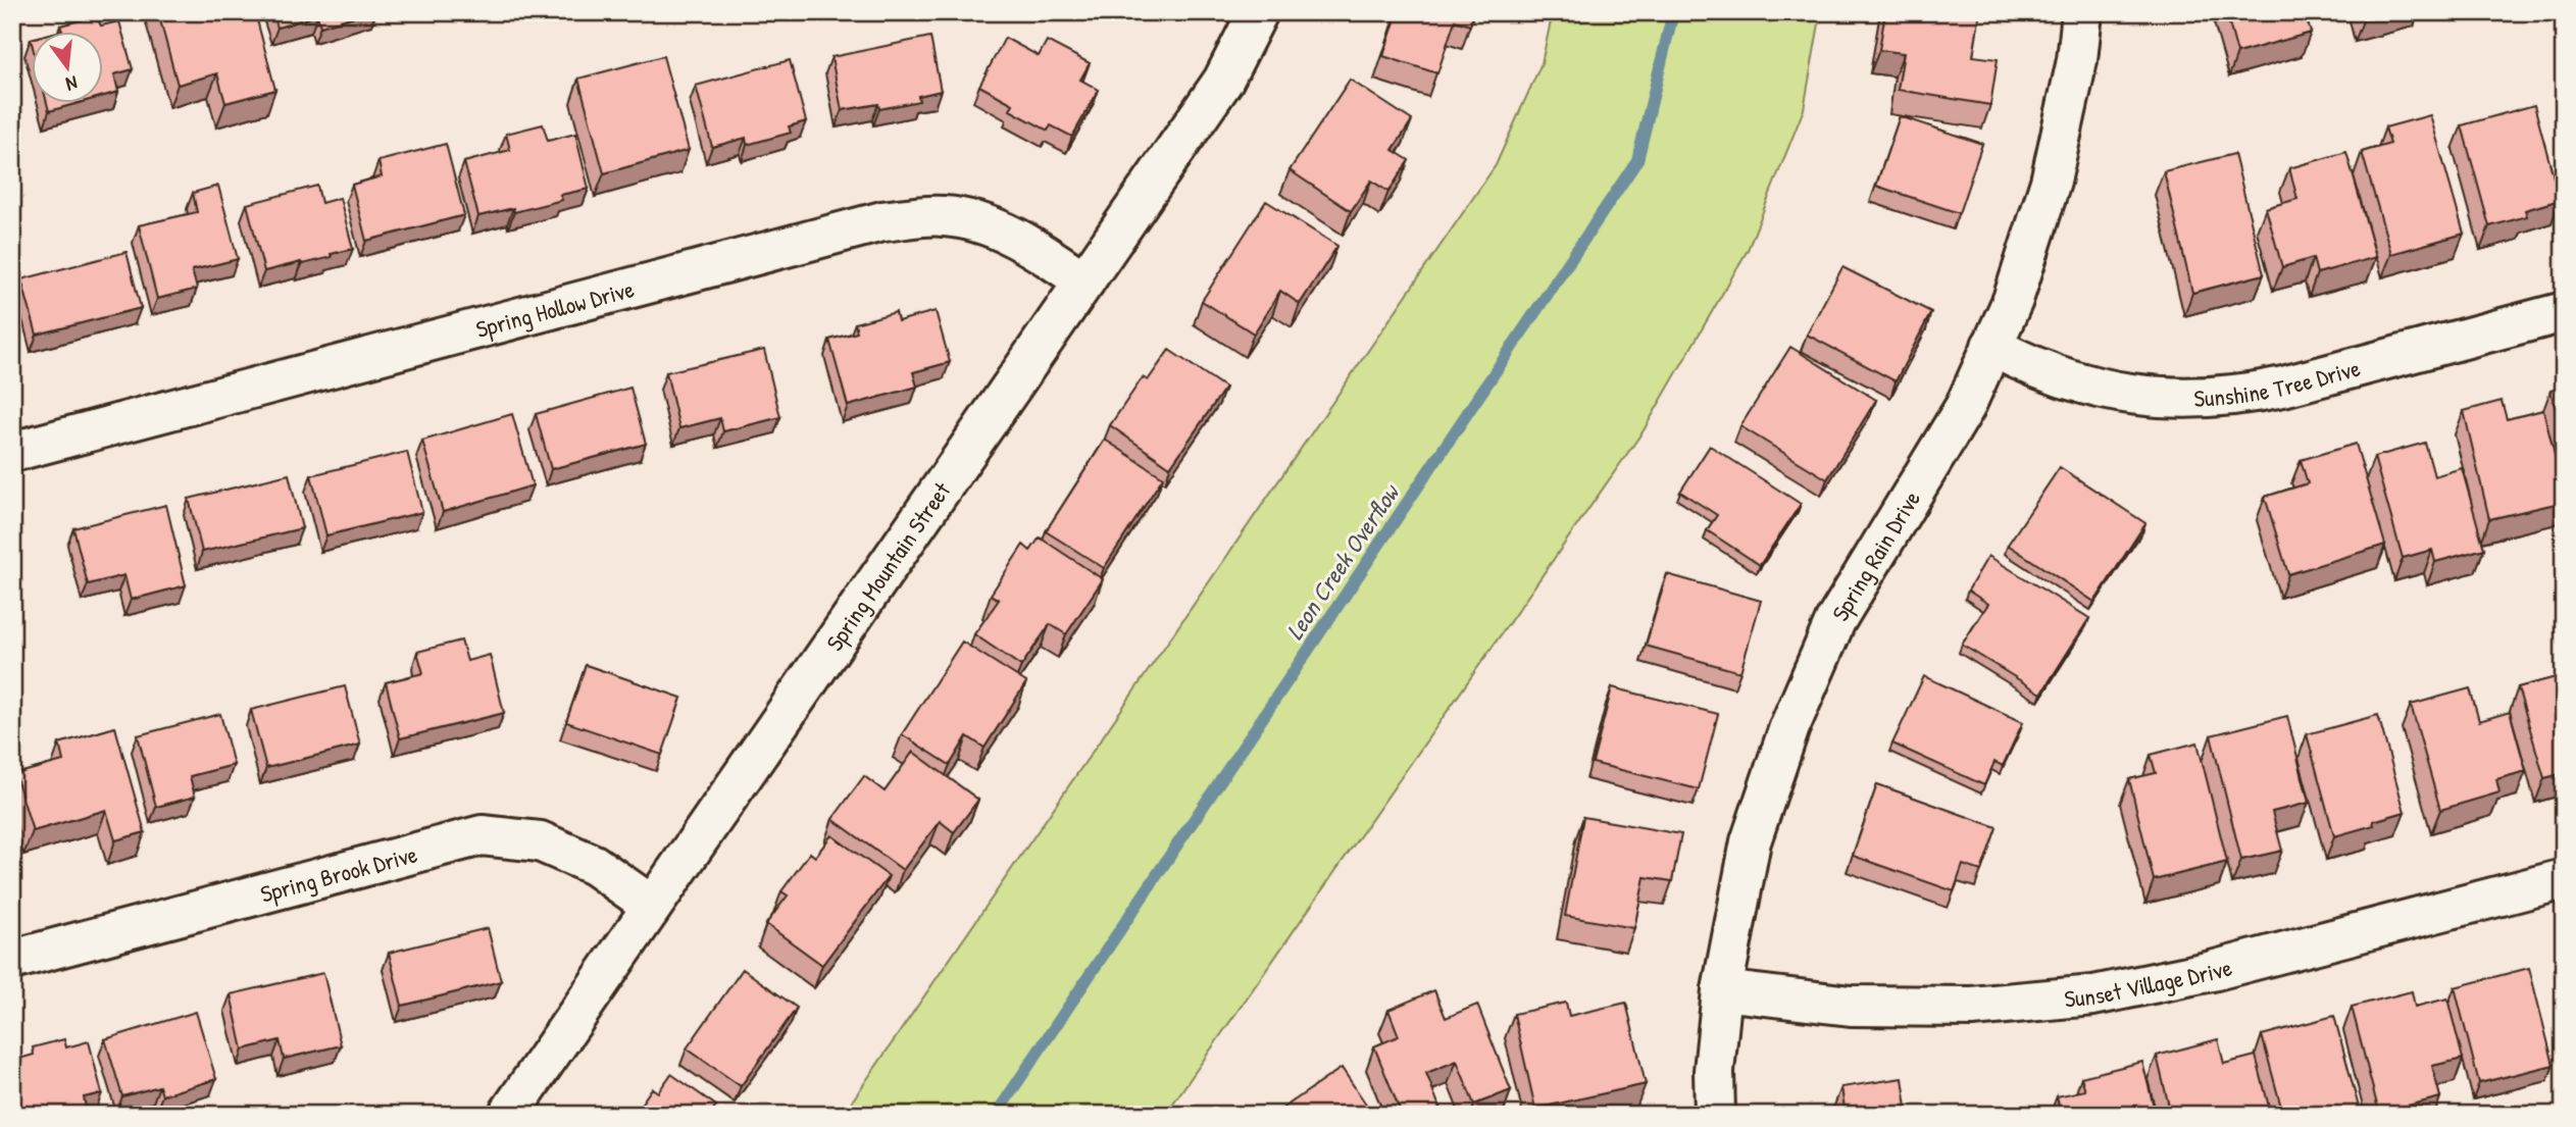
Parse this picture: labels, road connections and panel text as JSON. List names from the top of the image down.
{
  "streets": {
    "street": [
      "Spring Hollow Drive",
      "Sunshine Tree Drive",
      "Spring Rain Drive",
      "Spring Mountain Street",
      "Spring Brook Drive",
      "Sunset Village Drive"
    ]
  },
  "crossings": [
    ["Spring Hollow Drive", "Spring Mountain Street"],
    ["Sunshine Tree Drive", "Spring Rain Drive"],
    ["Spring Rain Drive", "Sunset Village Drive"],
    ["Spring Mountain Street", "Spring Brook Drive"]
  ],
  "water": ["Leon Creek Overflow"],
  "north": "bottom"
}
